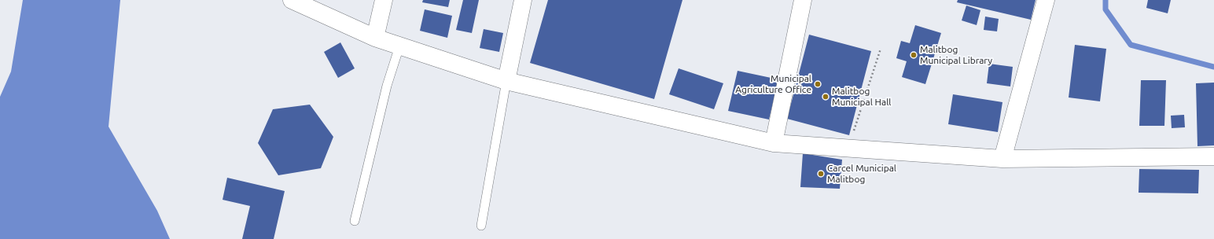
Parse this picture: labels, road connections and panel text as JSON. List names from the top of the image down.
{
  "places": [
    "Malitbog Municipal Library",
    "Municipal Agriculture Office",
    "Malitbog Municipal Hall",
    "Carcel Municipal Malitbog"
  ]
}
